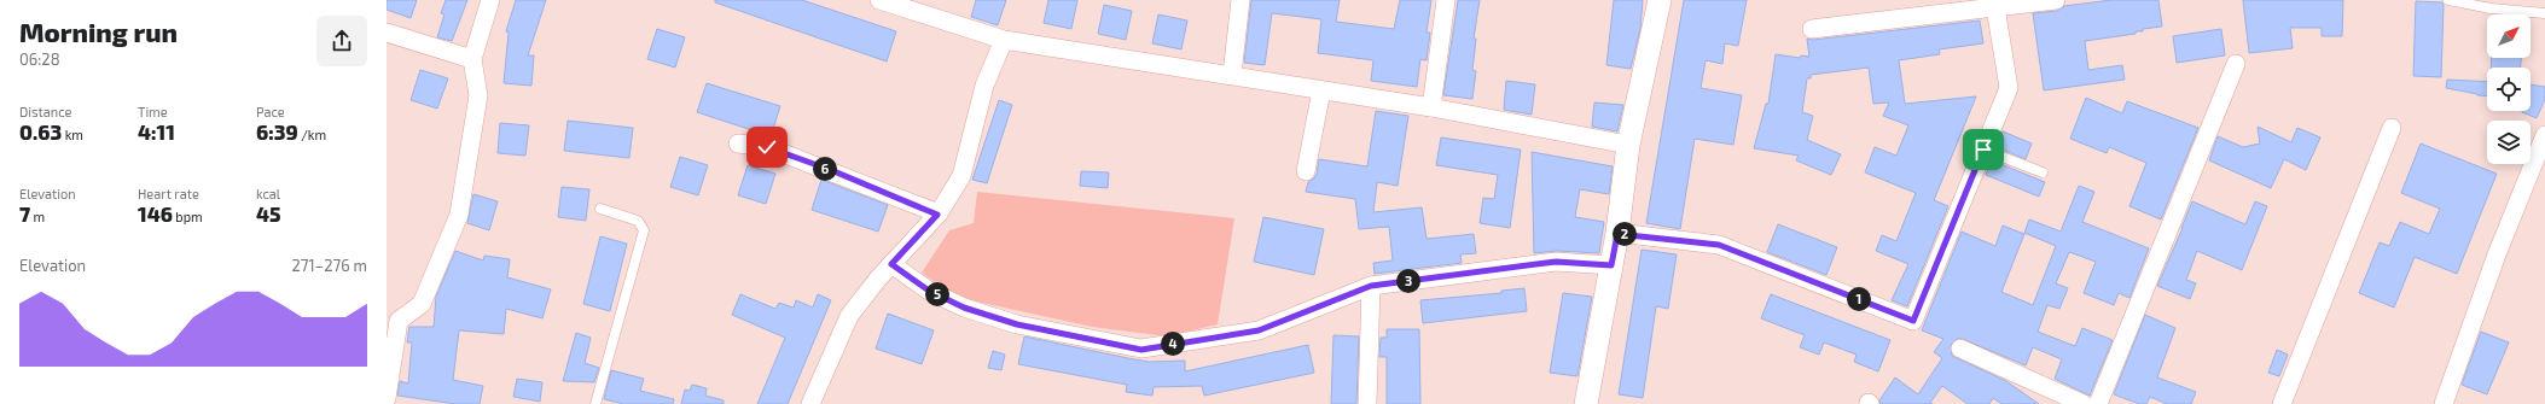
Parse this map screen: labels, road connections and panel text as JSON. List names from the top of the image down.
{
  "north": "top right",
  "page": {
    "heading": ["Morning run", "06:28"],
    "stats": [
      ["Distance", "0.63 km"],
      ["Time", "4:11"],
      ["Pace", "6:39 /km"],
      ["Elevation", "7 m"],
      ["Heart rate", "146 bpm"],
      ["kcal", "45"]
    ],
    "pins": [
      "6",
      "2",
      "3",
      "5",
      "1",
      "4"
    ],
    "chart": ["Elevation", "271–276 m"]
  }
}
